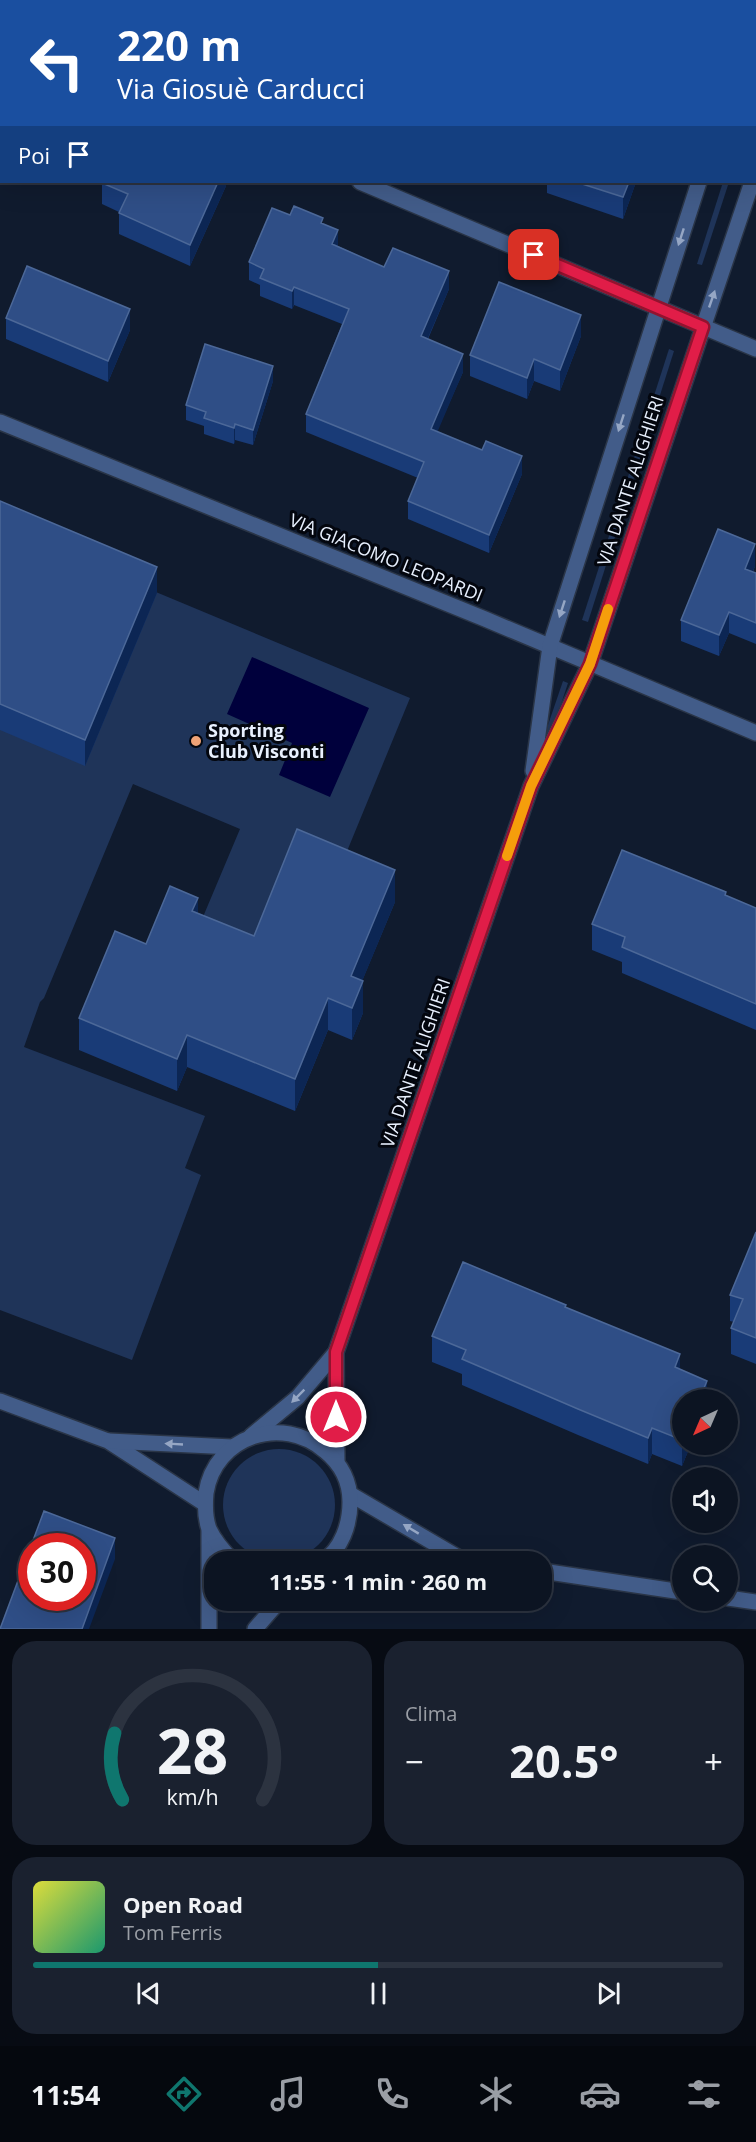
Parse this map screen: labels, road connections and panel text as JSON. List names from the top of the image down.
{
  "streets": {
    "street": ["VIA DANTE ALIGHIERI", "VIA GIACOMO LEOPARDI"]
  },
  "crossings": [
    ["VIA DANTE ALIGHIERI", "VIA GIACOMO LEOPARDI"]
  ],
  "places": ["Sporting Club Visconti"],
  "north": "bottom left",
  "page": {
    "turn": ["220 m", "Via Giosuè Carducci"],
    "then": "Poi",
    "limit": "30",
    "trip": "11:55 · 1 min · 260 m",
    "tile": "Clima",
    "heat": ["−", "20.5°", "+"],
    "song": ["Open Road", "Tom Ferris"],
    "tabs": "11:54",
    "gauge": ["28", "km/h"]
  }
}
